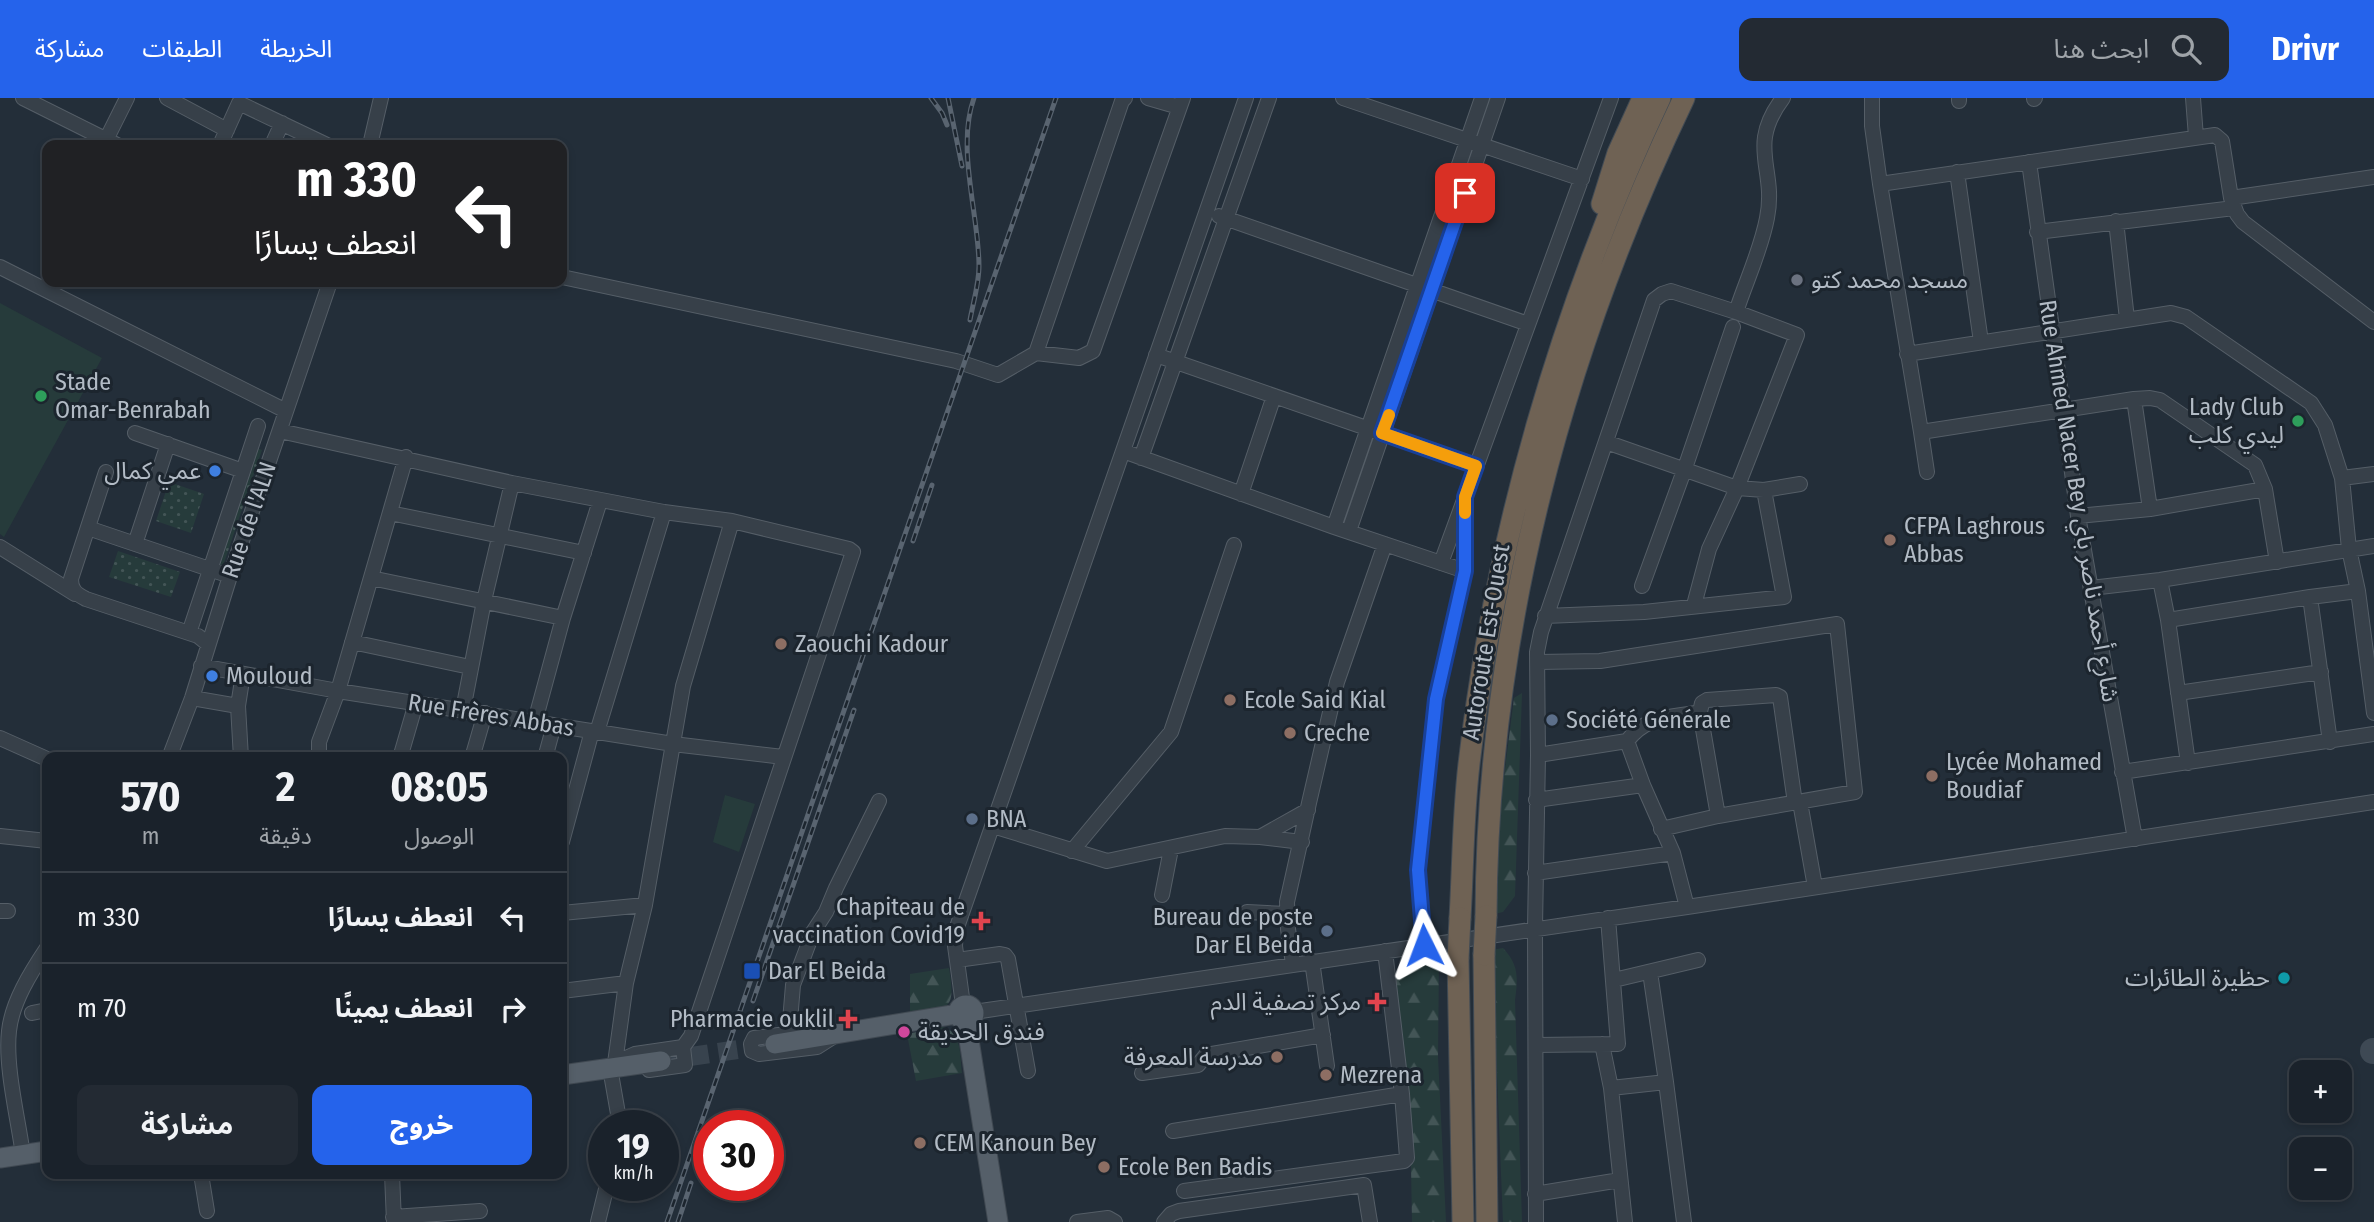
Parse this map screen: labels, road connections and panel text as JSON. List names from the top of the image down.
{
  "streets": {
    "highway": ["Autoroute Est-Ouest"],
    "street": ["Rue Ahmed Nacer Bey شارع أحمد ناصر باي", "Rue de l'ALN", "Rue Frères Abbas"]
  },
  "crossings": [
    ["Rue de l'ALN", "Rue Frères Abbas"]
  ],
  "places": {
    "other": [
      "مسجد محمد كتو",
      "Stade Omar-Benrabah",
      "Lady Club ليدي كلب",
      "عمي كمال",
      "CFPA Laghrous Abbas",
      "Zaouchi Kadour",
      "Mouloud",
      "Ecole Said Kial",
      "Société Générale",
      "Creche",
      "Lycée Mohamed Boudiaf",
      "BNA",
      "Bureau de poste Dar El Beida",
      "حظيرة الطائرات",
      "فندق الحديقة",
      "مدرسة المعرفة",
      "Mezrena",
      "CEM Kanoun Bey",
      "Ecole Ben Badis"
    ],
    "health": ["Chapiteau de vaccination Covid19", "مركز تصفية الدم", "Pharmacie ouklil"],
    "transit": ["Dar El Beida"]
  },
  "page": {
    "header": "Drivr",
    "search": "ابحث هنا",
    "nav": ["الخريطة", "الطبقات", "مشاركة"],
    "turn": ["330 m", "انعطف يسارًا"],
    "eta": [
      "08:05",
      "الوصول",
      "2",
      "دقيقة",
      "570",
      "m"
    ],
    "list": [
      {
        "name": "انعطف يسارًا",
        "value": "330 m"
      },
      {
        "name": "انعطف يمينًا",
        "value": "70 m"
      }
    ],
    "map_buttons": ["+", "−"],
    "buttons": ["خروج", "مشاركة"],
    "speed": "19 km/h",
    "limit": "30"
  }
}
